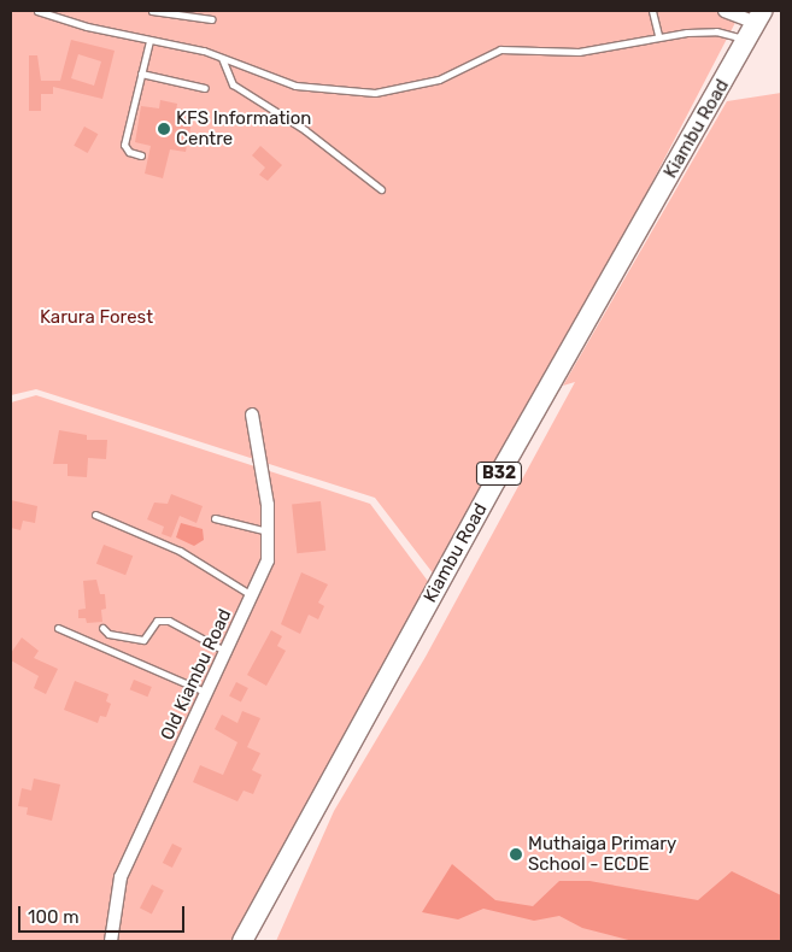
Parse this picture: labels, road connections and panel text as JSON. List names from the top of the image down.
{
  "streets": {
    "highway": ["Kiambu Road", "B32"],
    "street": ["Old Kiambu Road"]
  },
  "parks": ["Karura Forest"],
  "places": ["KFS Information Centre", "Muthaiga Primary School - ECDE"],
  "scale_bar": "100 m"
}
